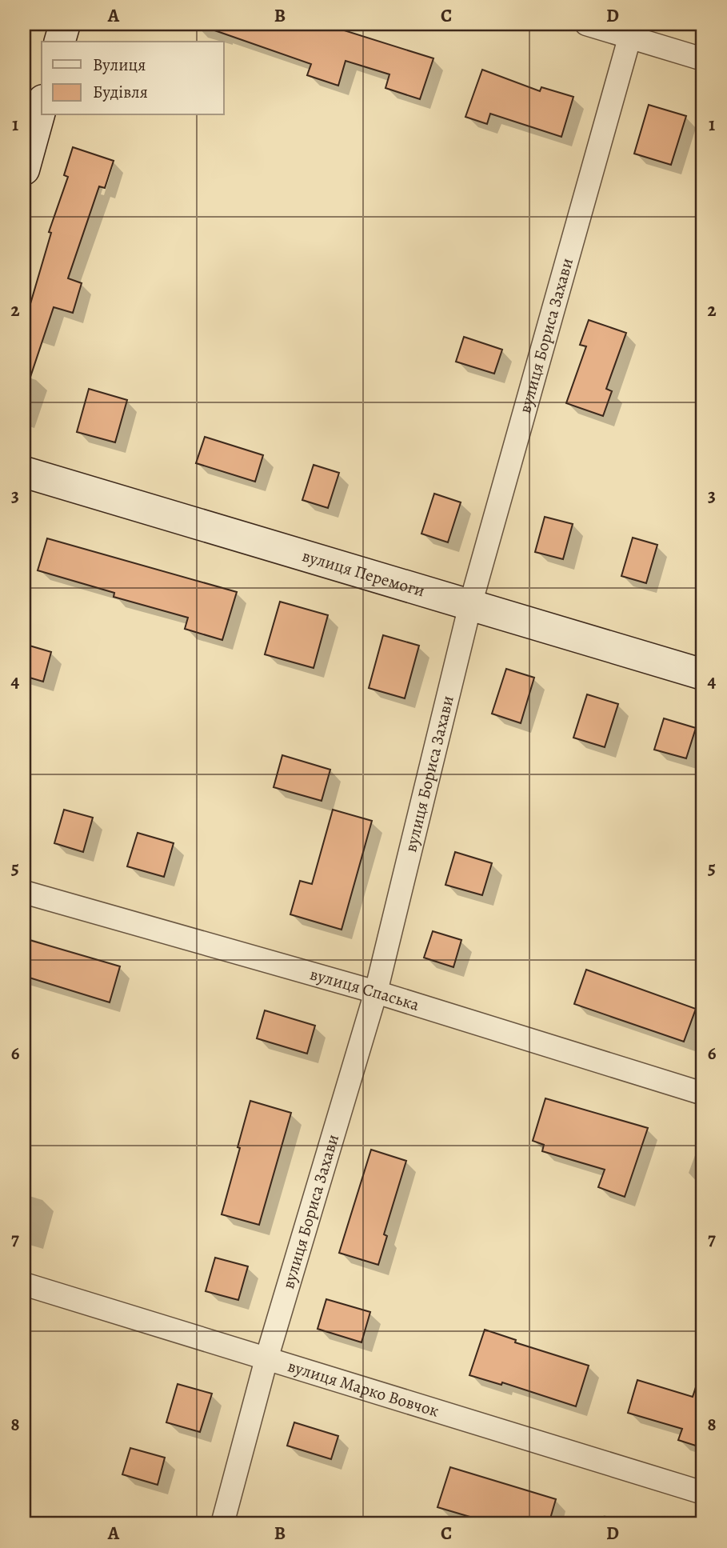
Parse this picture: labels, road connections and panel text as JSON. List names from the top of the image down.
{
  "streets": {
    "main road": ["вулиця Перемоги"],
    "street": ["вулиця Бориса Захави", "вулиця Спаська", "вулиця Марко Вовчок"]
  },
  "crossings": [
    ["вулиця Бориса Захави", "вулиця Перемоги"],
    ["вулиця Бориса Захави", "вулиця Спаська"],
    ["вулиця Бориса Захави", "вулиця Марко Вовчок"]
  ],
  "legend": ["Вулиця", "Будівля"],
  "grid": {
    "columns": [
      "A",
      "B",
      "C",
      "D"
    ],
    "rows": [
      "1",
      "2",
      "3",
      "4",
      "5",
      "6",
      "7",
      "8"
    ]
  }
}
